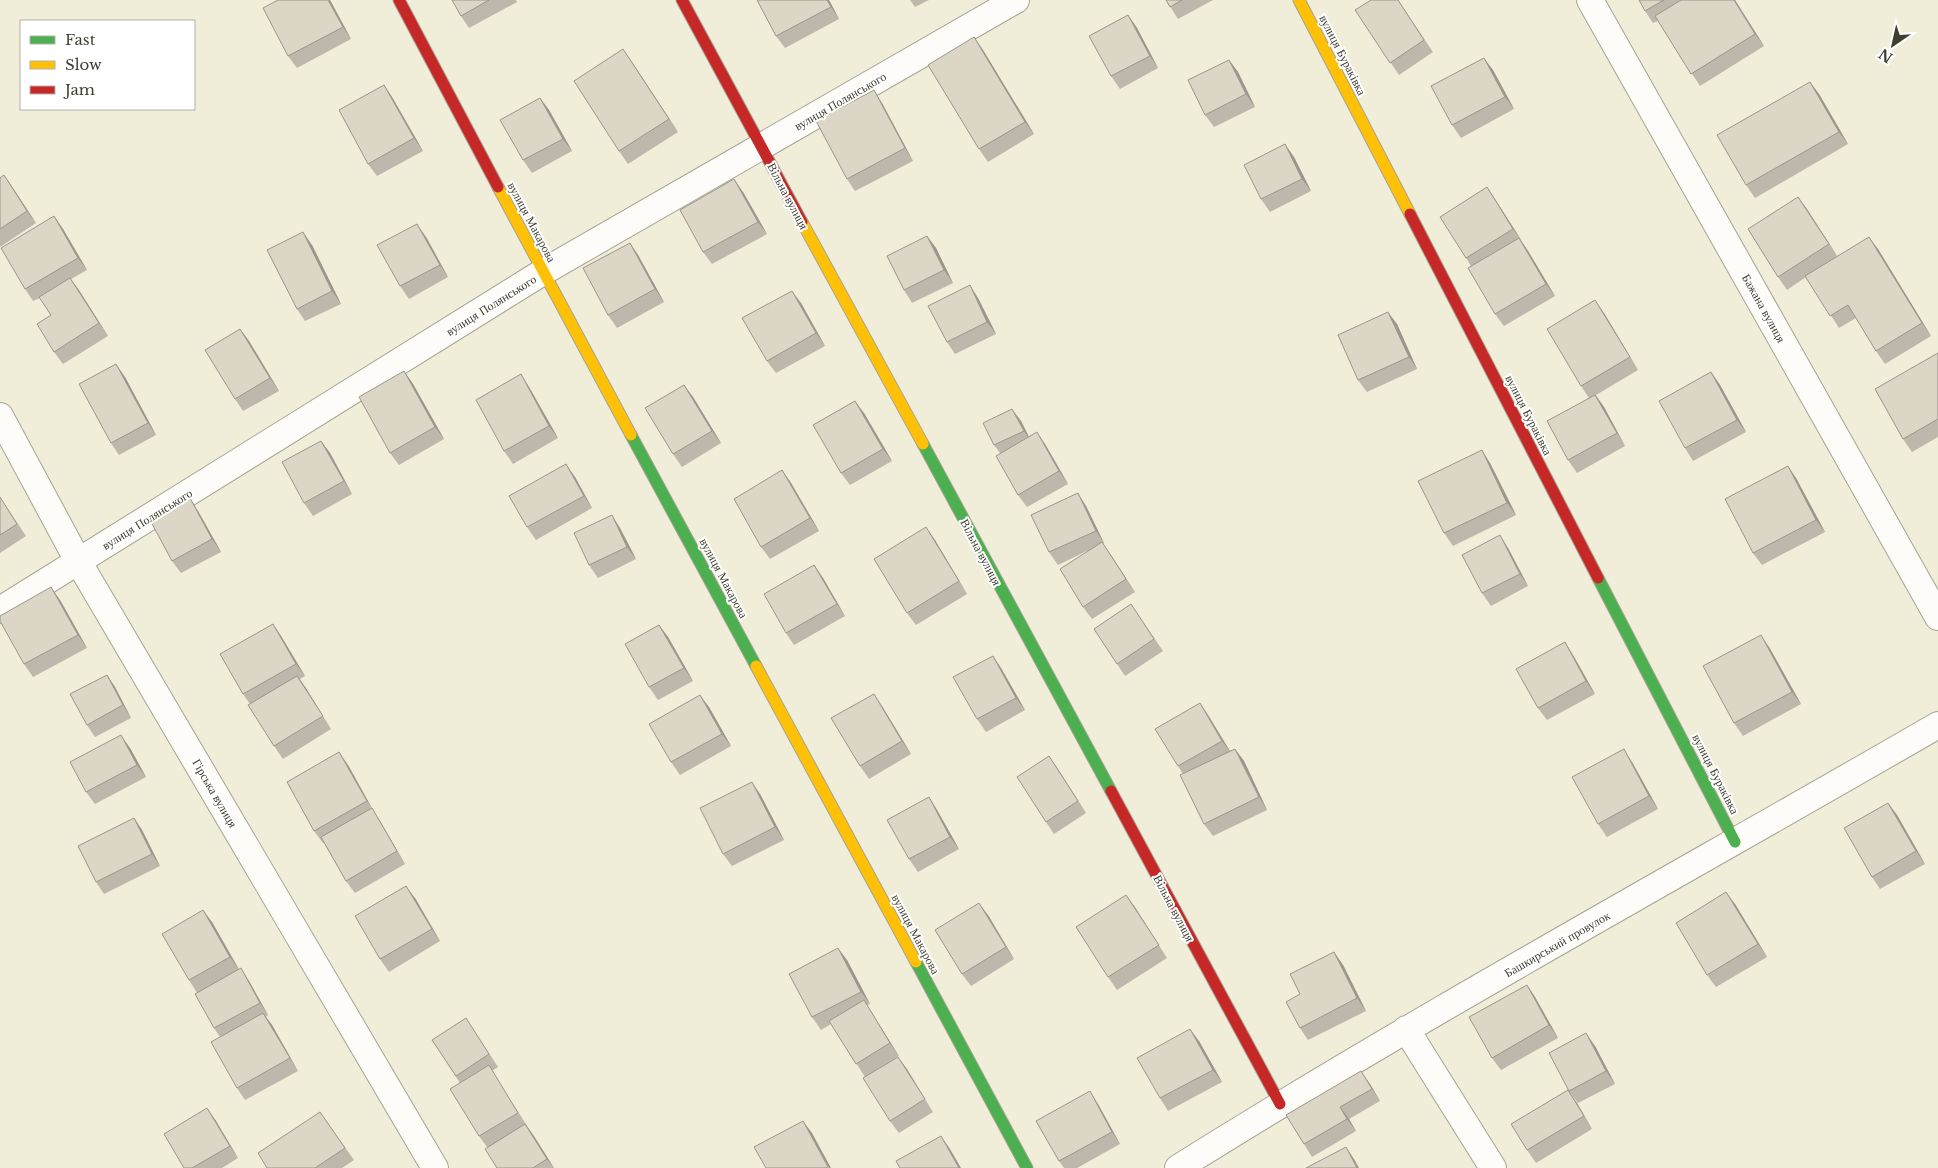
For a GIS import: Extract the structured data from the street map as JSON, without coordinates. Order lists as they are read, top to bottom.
{
  "streets": {
    "street": [
      "вулиця Бураківка",
      "вулиця Полянського",
      "Вільна вулиця",
      "вулиця Макарова",
      "Бажана вулиця",
      "Гірська вулиця",
      "Башкирський провулок"
    ]
  },
  "crossings": [
    ["вулиця Бураківка", "Башкирський провулок"],
    ["вулиця Полянського", "Вільна вулиця"],
    ["вулиця Полянського", "вулиця Макарова"],
    ["вулиця Полянського", "Гірська вулиця"],
    ["Вільна вулиця", "Башкирський провулок"]
  ],
  "legend": ["Fast", "Slow", "Jam"],
  "north": "bottom left"
}
